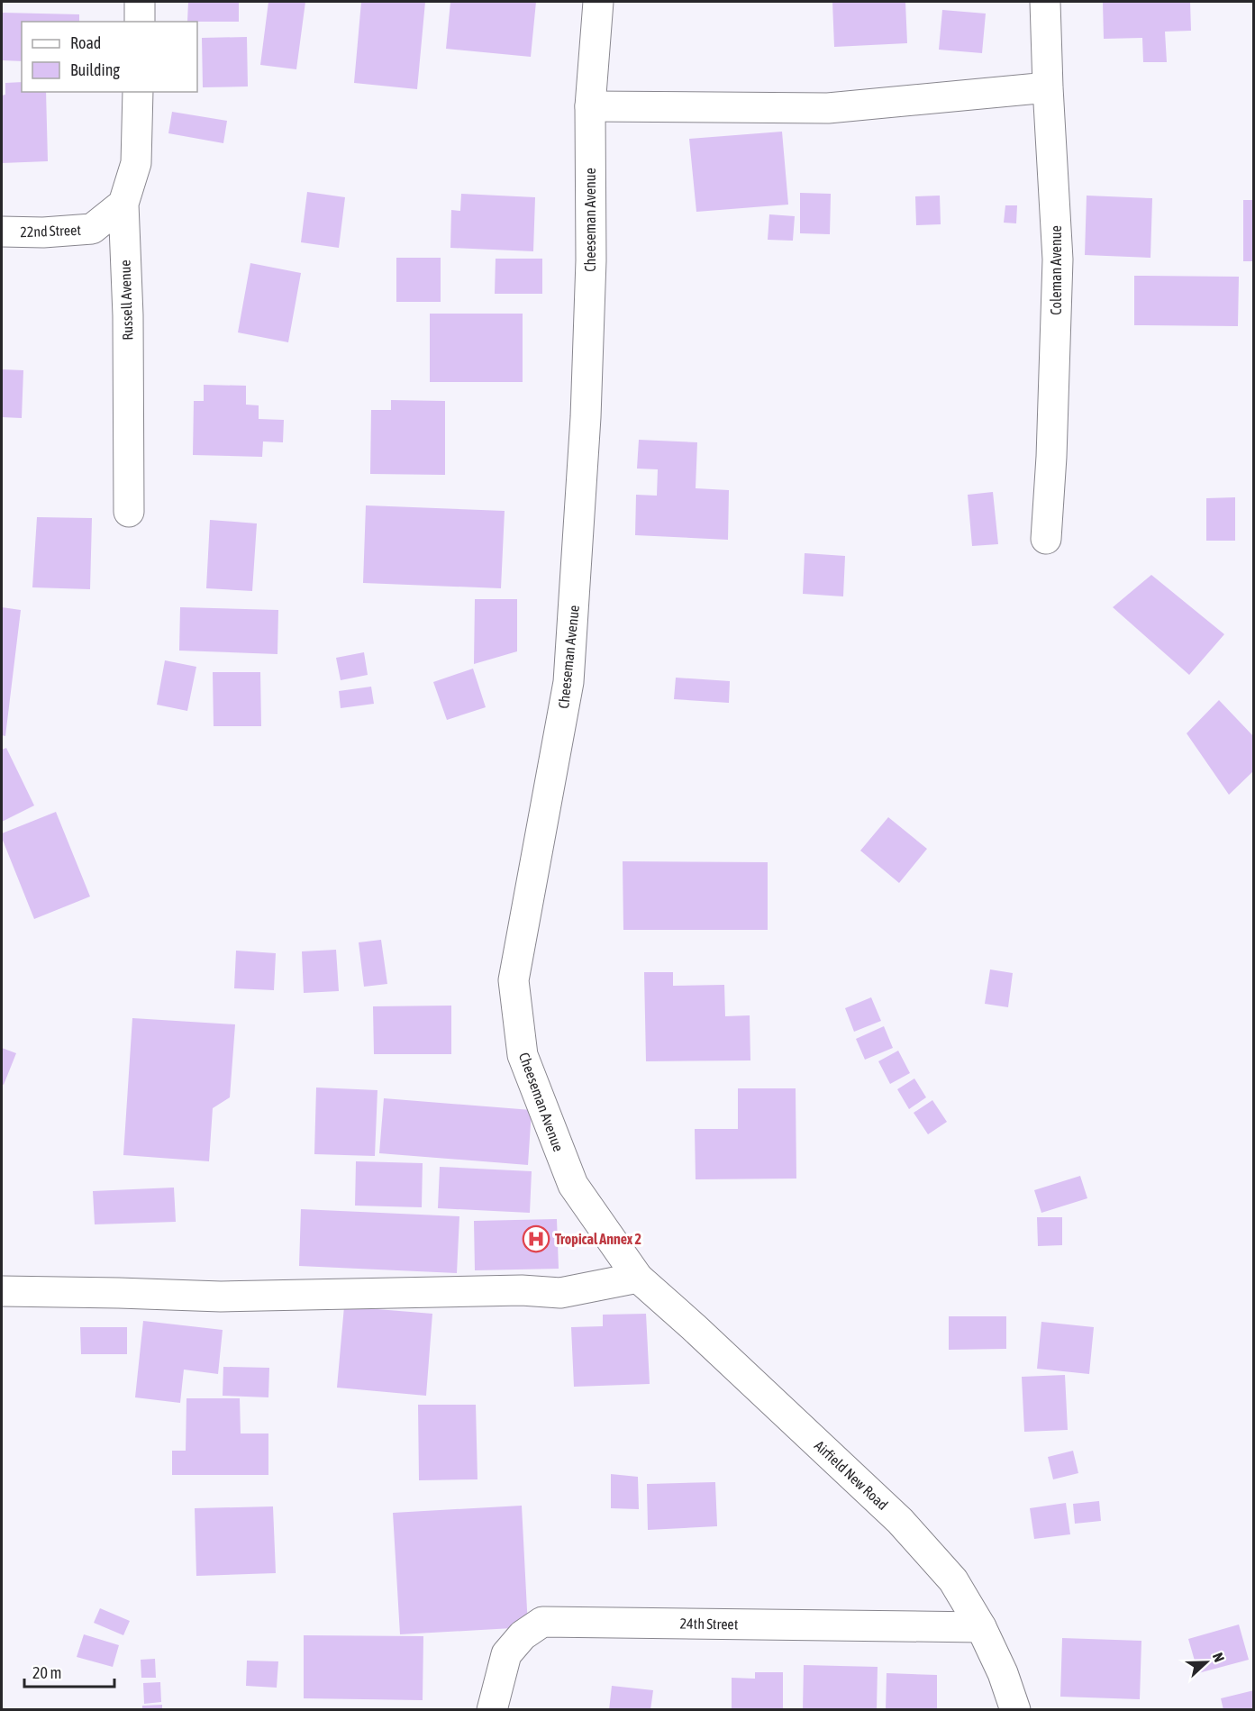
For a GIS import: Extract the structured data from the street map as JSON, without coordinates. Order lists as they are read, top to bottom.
{
  "streets": {
    "street": [
      "Cheeseman Avenue",
      "22nd Street",
      "Coleman Avenue",
      "Russell Avenue",
      "Airfield New Road",
      "24th Street"
    ]
  },
  "crossings": [
    ["Cheeseman Avenue", "Airfield New Road"],
    ["22nd Street", "Russell Avenue"],
    ["Airfield New Road", "24th Street"]
  ],
  "places": {
    "hospital": ["Tropical Annex 2"]
  },
  "legend": ["Road", "Building"],
  "scale_bar": "20 m",
  "north": "right"
}
